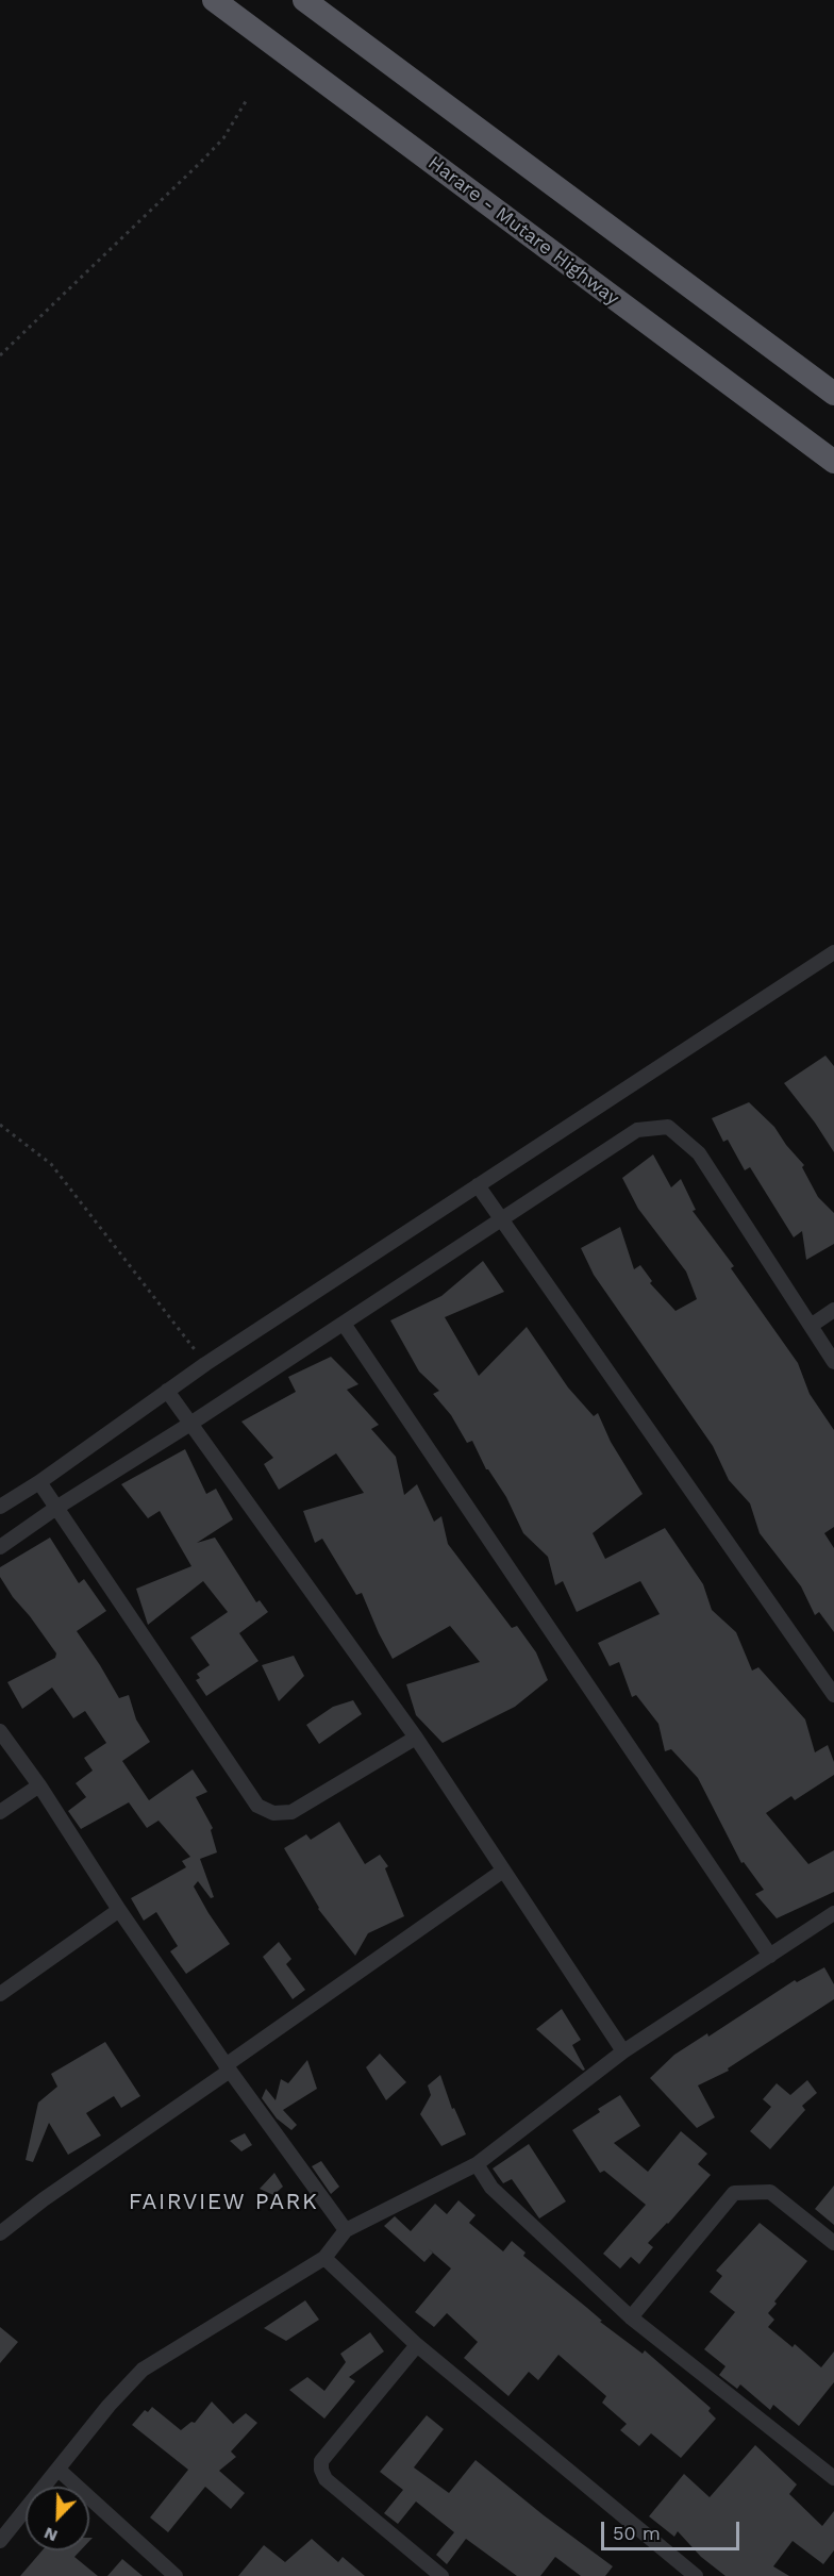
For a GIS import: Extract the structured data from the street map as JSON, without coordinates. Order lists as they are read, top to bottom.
{
  "streets": {
    "highway": ["Harare - Mutare Highway"]
  },
  "districts": ["FAIRVIEW PARK"],
  "scale_bar": "50 m",
  "north": "bottom left"
}
